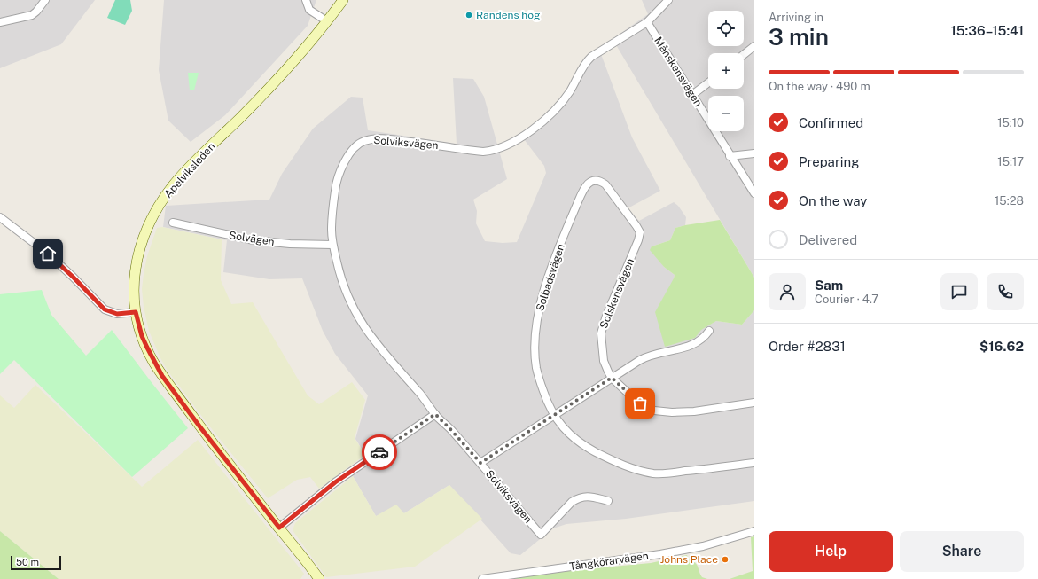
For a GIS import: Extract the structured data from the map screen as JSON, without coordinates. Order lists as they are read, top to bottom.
{
  "streets": {
    "street": [
      "Månskensvägen",
      "Solviksvägen",
      "Apelviksleden",
      "Solvägen",
      "Solbadsvägen",
      "Solskensvägen",
      "Tångkörarvägen"
    ]
  },
  "crossings": [
    ["Månskensvägen", "Solviksvägen"],
    ["Solviksvägen", "Solvägen"],
    ["Solbadsvägen", "Solskensvägen"]
  ],
  "places": ["Randens hög", "Johns Place"],
  "scale_bar": "50 m",
  "page": {
    "heading": ["3 min", "Arriving in", "15:36–15:41"],
    "panel": [
      "Sam",
      "Courier · 4.7",
      "Order #2831",
      "$16.62"
    ],
    "map_buttons": ["+", "−"],
    "bar": "On the way · 490 m",
    "list": [
      ["Confirmed", "15:10"],
      ["Preparing", "15:17"],
      ["On the way", "15:28"],
      "Delivered"
    ],
    "buttons": ["Help", "Share"],
    "scale": "50 m"
  }
}
